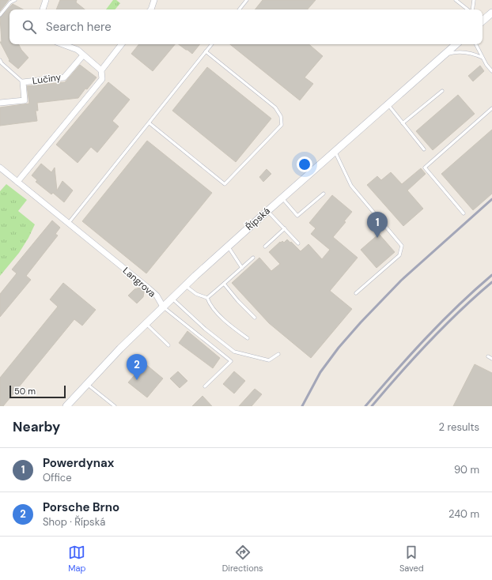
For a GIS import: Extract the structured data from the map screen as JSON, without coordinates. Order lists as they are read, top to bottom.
{
  "streets": {
    "street": ["Lučiny", "Řípská", "Langrova"]
  },
  "crossings": [
    ["Řípská", "Langrova"]
  ],
  "scale_bar": "50 m",
  "page": {
    "search": "Search here",
    "pins": ["1", "2"],
    "scale": "50 m",
    "heading": ["Nearby", "2 results"],
    "list": [
      {
        "mark": "1",
        "name": "Powerdynax",
        "note": "Office",
        "value": "90 m"
      },
      {
        "mark": "2",
        "name": "Porsche Brno",
        "note": "Shop · Řípská",
        "value": "240 m"
      }
    ],
    "nav": ["Map", "Directions", "Saved"]
  }
}
